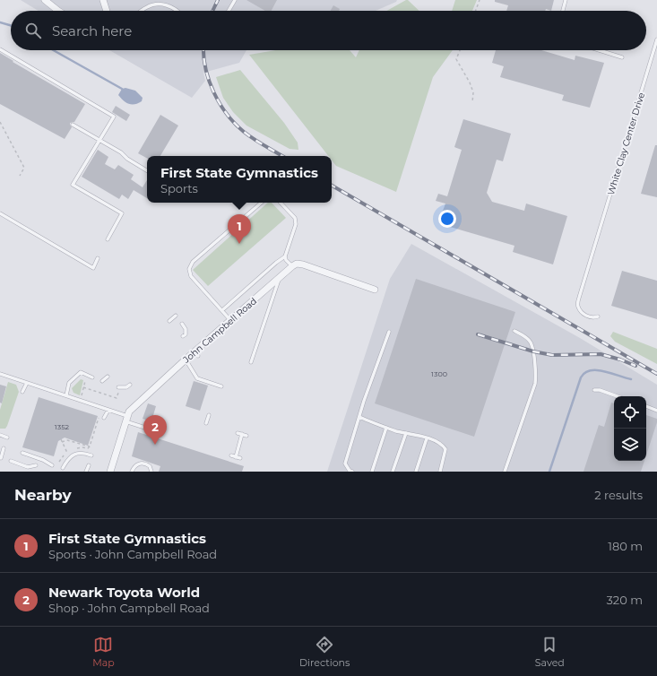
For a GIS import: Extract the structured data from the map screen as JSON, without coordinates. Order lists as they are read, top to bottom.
{
  "streets": {
    "street": ["John Campbell Road"],
    "lane": ["White Clay Center Drive"]
  },
  "house_numbers": ["1300", "1352"],
  "page": {
    "search": "Search here",
    "popup": ["First State Gymnastics", "Sports"],
    "pins": ["1", "2"],
    "heading": ["Nearby", "2 results"],
    "list": [
      {
        "mark": "1",
        "name": "First State Gymnastics",
        "note": "Sports · John Campbell Road",
        "value": "180 m"
      },
      {
        "mark": "2",
        "name": "Newark Toyota World",
        "note": "Shop · John Campbell Road",
        "value": "320 m"
      }
    ],
    "nav": ["Map", "Directions", "Saved"]
  }
}
